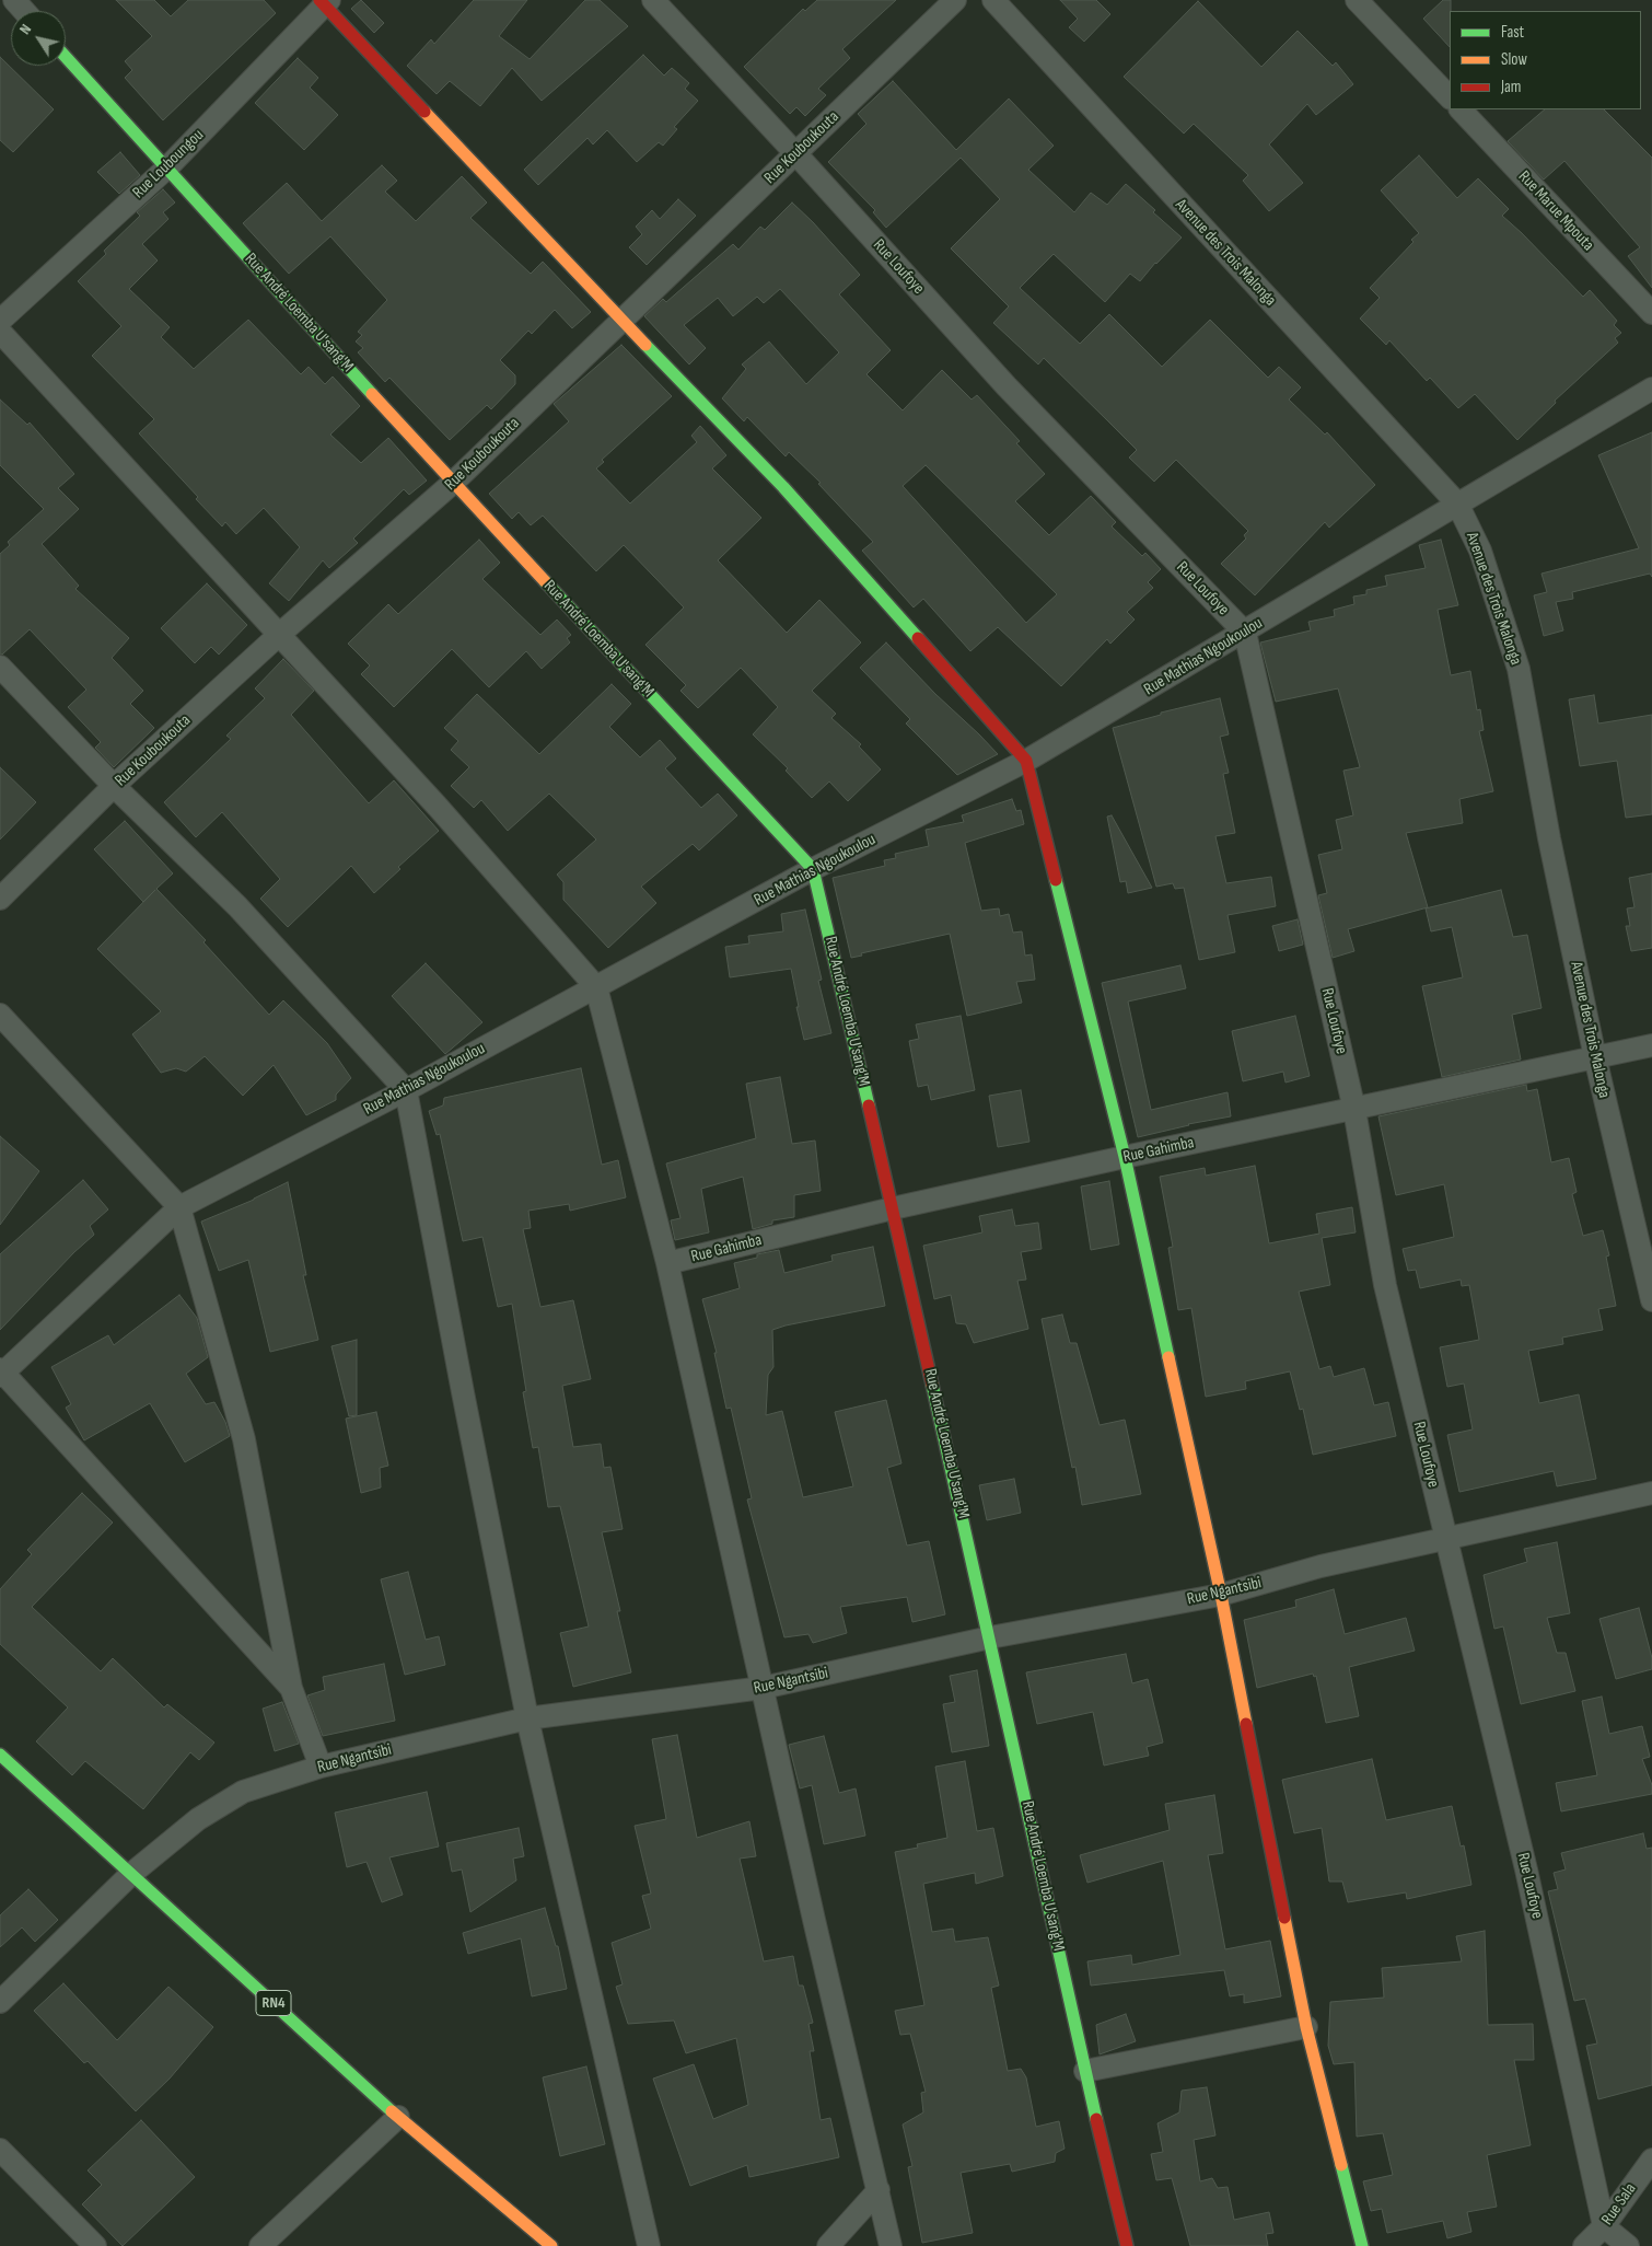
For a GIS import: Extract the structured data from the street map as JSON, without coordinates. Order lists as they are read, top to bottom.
{
  "streets": {
    "main road": ["Rue André Loemba U'sang'M", "RN4"],
    "street": [
      "Rue Kouboukouta",
      "Rue Louboungou",
      "Rue Marue Mpouta",
      "Avenue des Trois Malonga",
      "Rue Loufoye",
      "Rue Mathias Ngoukoulou",
      "Rue Gahimba",
      "Rue Ngantsibi",
      "Rue Sala"
    ]
  },
  "crossings": [
    ["Rue Kouboukouta", "Rue Loufoye"],
    ["Rue Kouboukouta", "Rue André Loemba U'sang'M"],
    ["Rue Louboungou", "Rue André Loemba U'sang'M"],
    ["Avenue des Trois Malonga", "Rue Mathias Ngoukoulou"],
    ["Avenue des Trois Malonga", "Rue Gahimba"],
    ["Rue Loufoye", "Rue Mathias Ngoukoulou"],
    ["Rue Loufoye", "Rue Gahimba"],
    ["Rue Loufoye", "Rue Ngantsibi"],
    ["Rue Loufoye", "Rue Sala"],
    ["Rue André Loemba U'sang'M", "Rue Mathias Ngoukoulou"],
    ["Rue André Loemba U'sang'M", "Rue Gahimba"],
    ["Rue André Loemba U'sang'M", "Rue Ngantsibi"],
    ["Rue Ngantsibi", "RN4"]
  ],
  "legend": ["Fast", "Slow", "Jam"],
  "north": "top left"
}
